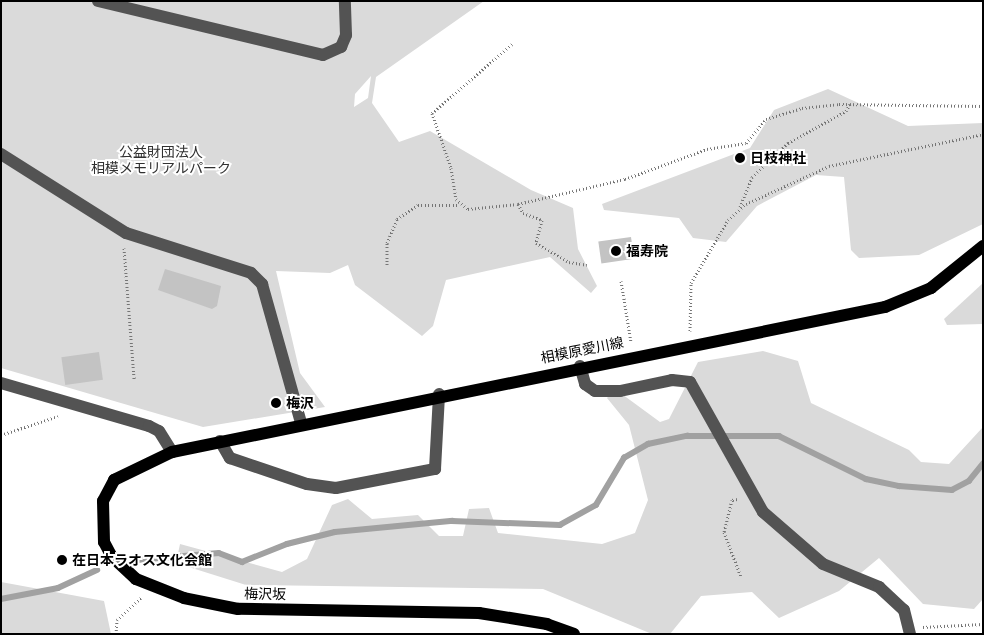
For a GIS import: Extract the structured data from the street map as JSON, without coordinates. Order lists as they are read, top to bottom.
{
  "streets": {
    "main road": ["相模原愛川線", "梅沢坂"]
  },
  "crossings": [
    ["相模原愛川線", "梅沢坂"]
  ],
  "parks": ["公益財団法人 相模メモリアルパーク"],
  "places": [
    "日枝神社",
    "福寿院",
    "梅沢",
    "在日本ラオス文化会館"
  ]
}
